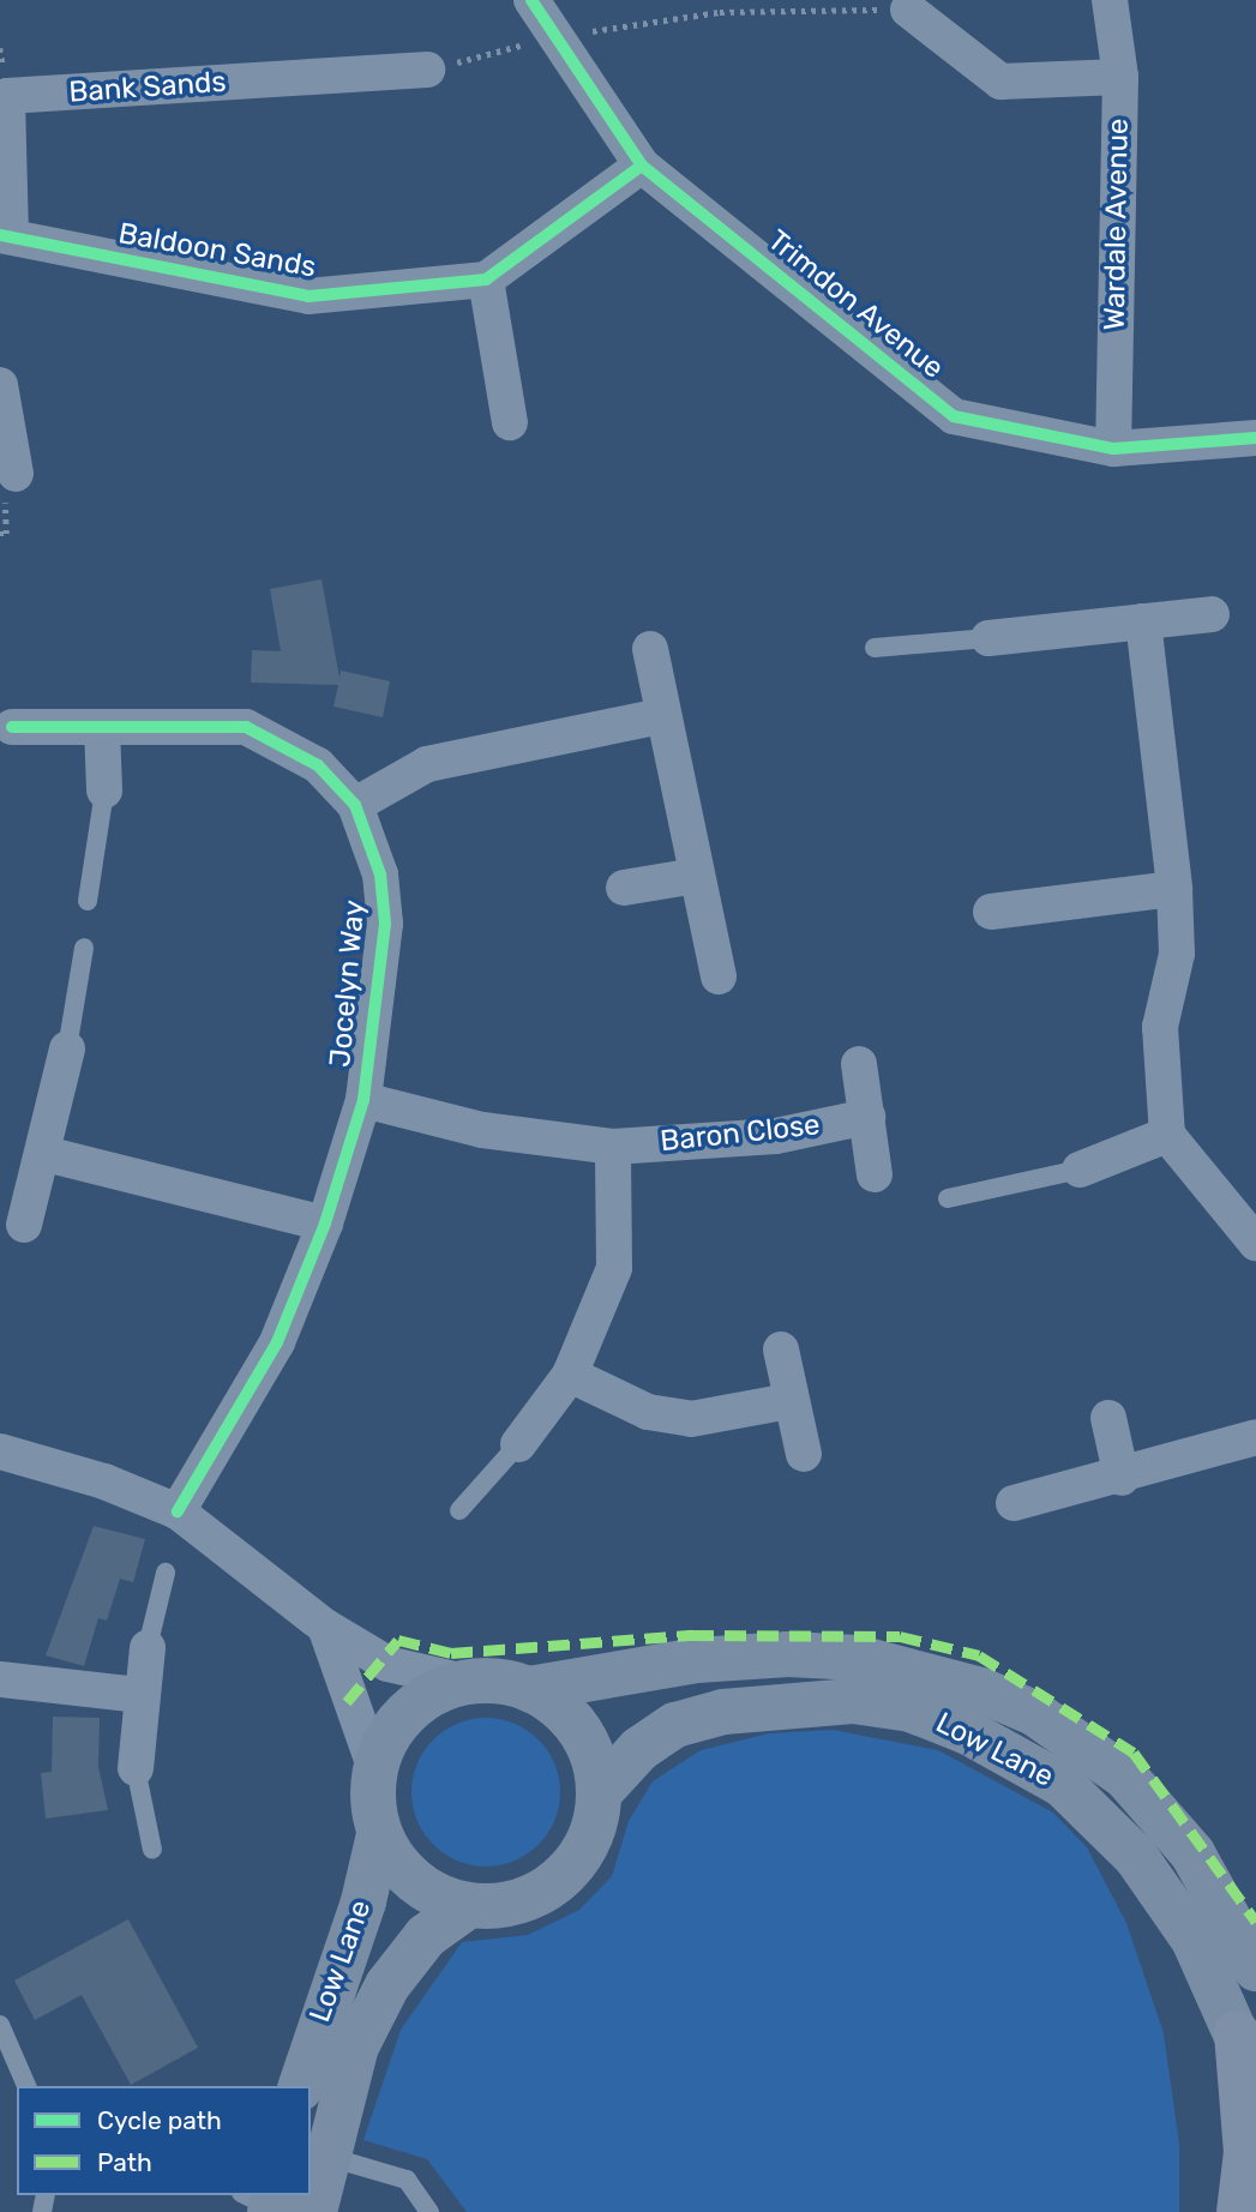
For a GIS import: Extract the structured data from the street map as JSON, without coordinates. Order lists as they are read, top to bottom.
{
  "streets": {
    "main road": ["Low Lane"],
    "street": [
      "Bank Sands",
      "Wardale Avenue",
      "Baldoon Sands",
      "Trimdon Avenue",
      "Jocelyn Way",
      "Baron Close"
    ]
  },
  "crossings": [
    ["Bank Sands", "Baldoon Sands"],
    ["Wardale Avenue", "Trimdon Avenue"],
    ["Jocelyn Way", "Baron Close"]
  ],
  "legend": ["Cycle path", "Path"]
}
